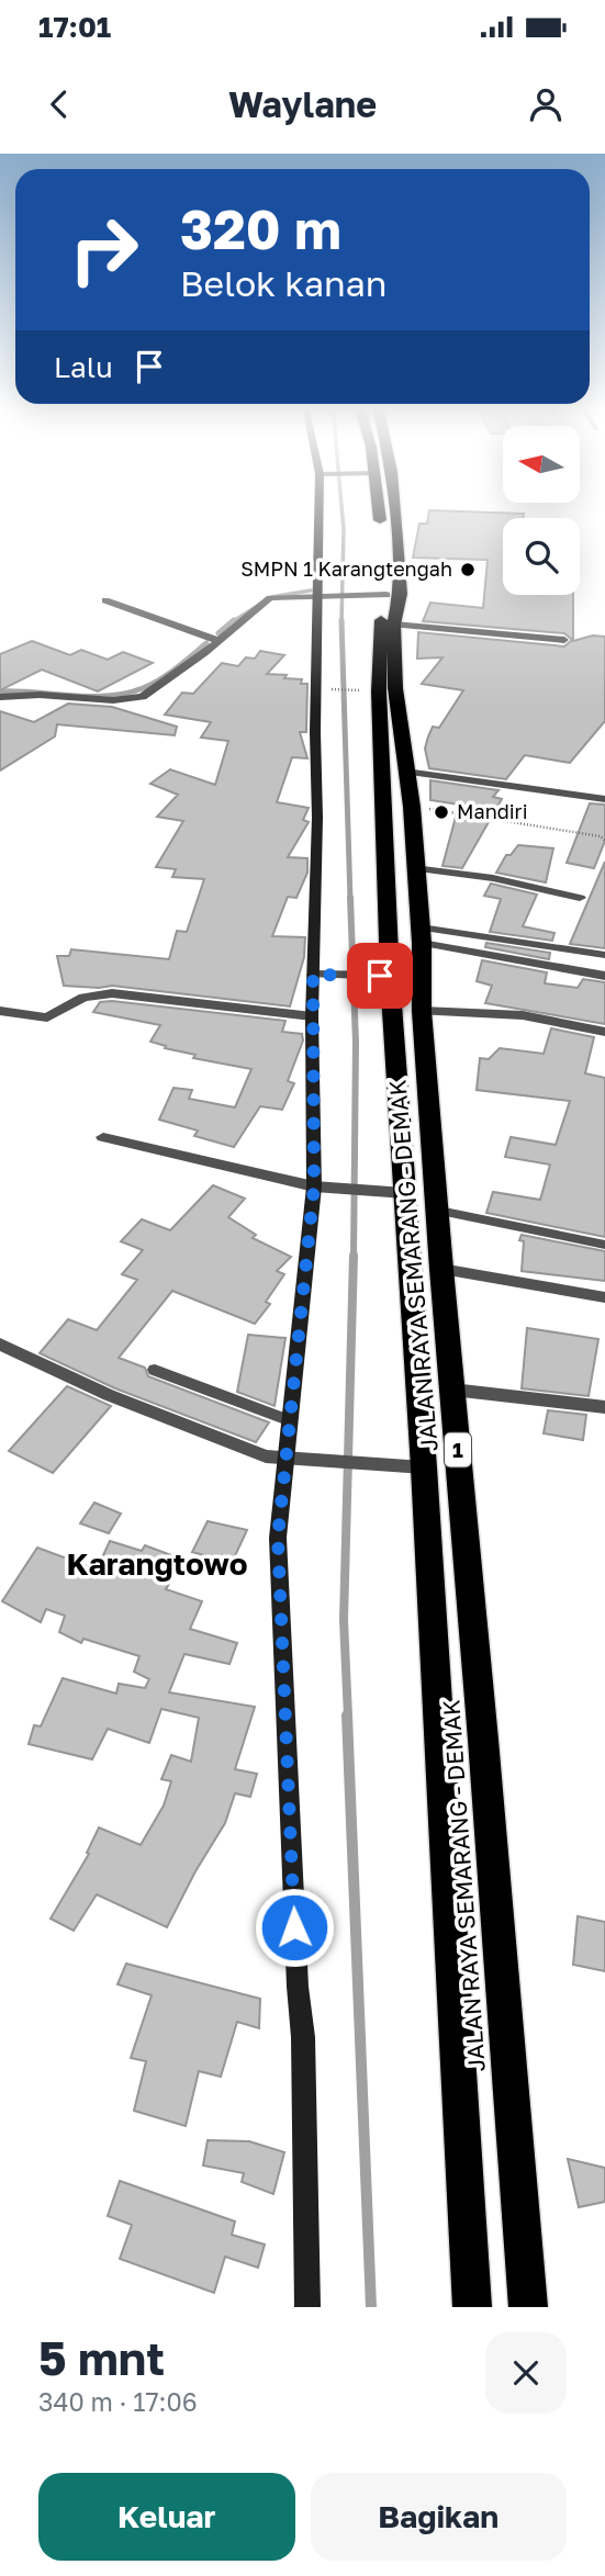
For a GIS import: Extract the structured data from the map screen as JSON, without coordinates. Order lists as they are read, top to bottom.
{
  "streets": {
    "highway": ["JALAN RAYA SEMARANG - DEMAK", "1"]
  },
  "districts": ["Karangtowo"],
  "places": ["SMPN 1 Karangtengah", "Mandiri"],
  "north": "left",
  "page": {
    "status": "17:01",
    "header": "Waylane",
    "turn": ["320 m", "Belok kanan"],
    "then": "Lalu",
    "heading": ["5 mnt", "340 m · 17:06"],
    "buttons": ["Keluar", "Bagikan"]
  }
}
